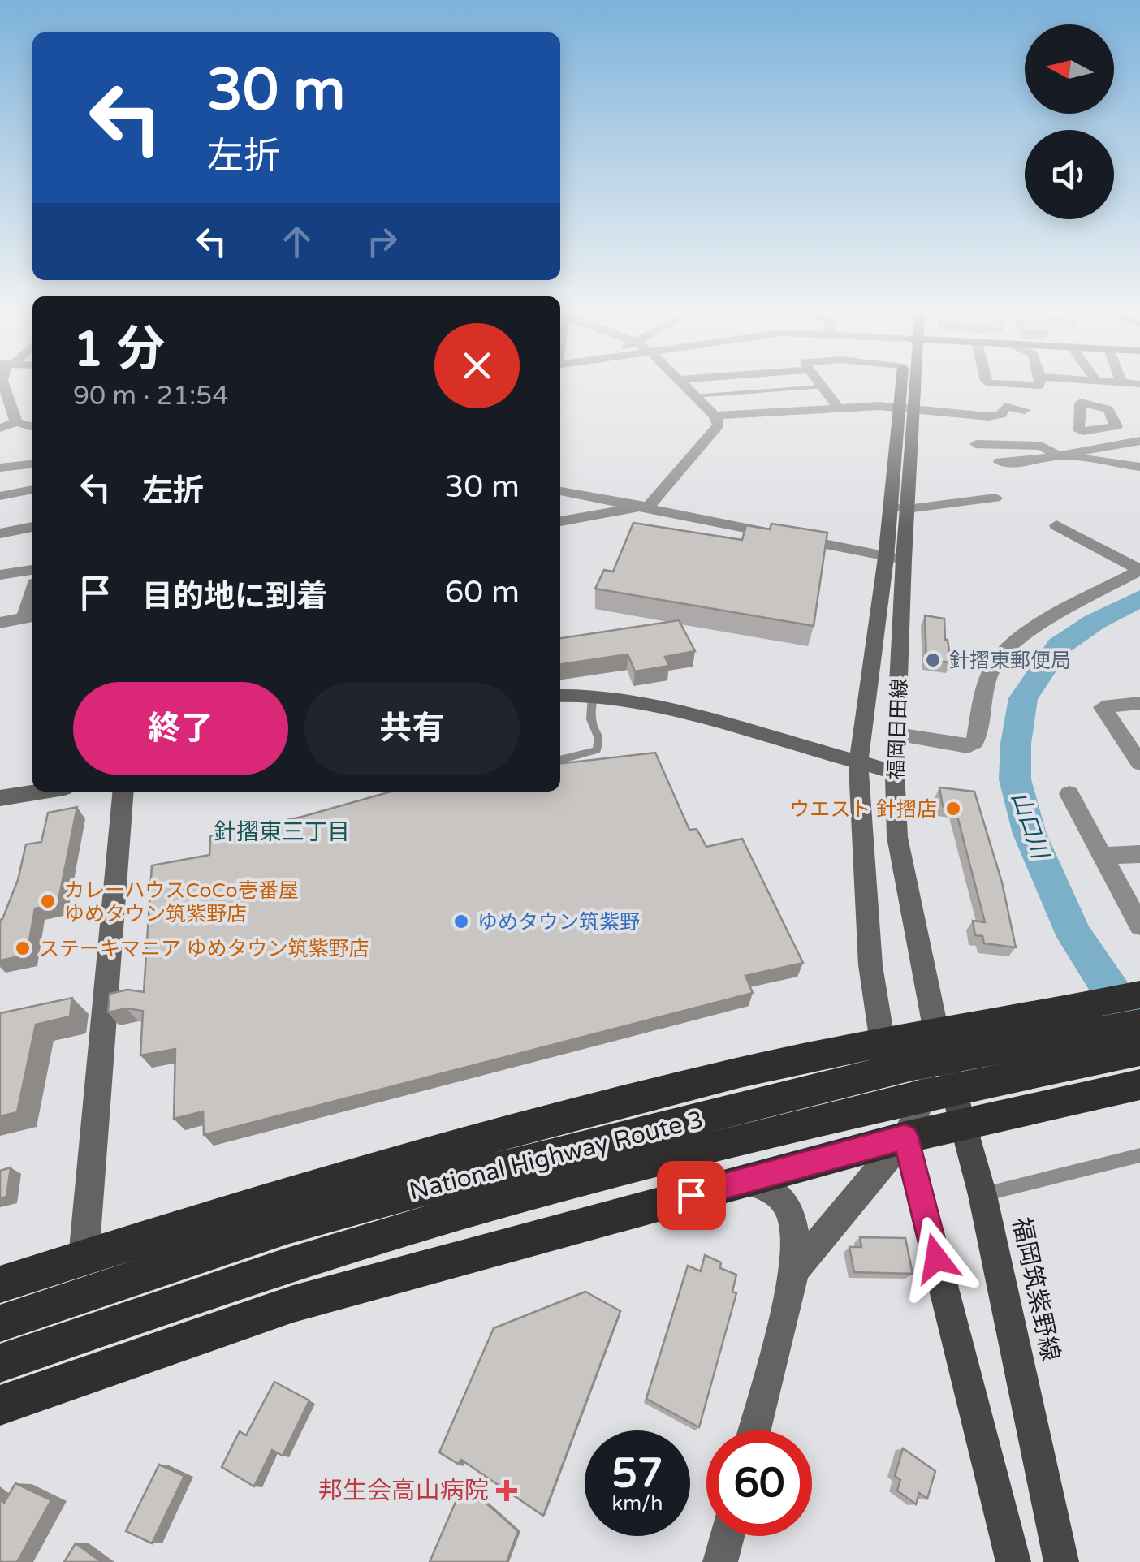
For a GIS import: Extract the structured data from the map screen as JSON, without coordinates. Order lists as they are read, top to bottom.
{
  "streets": {
    "highway": ["National Highway Route 3"],
    "main road": ["福岡日田線", "福岡筑紫野線"]
  },
  "crossings": [
    ["福岡日田線", "福岡筑紫野線"]
  ],
  "districts": ["針摺東三丁目"],
  "water": ["山口川"],
  "places": {
    "other": [
      "針摺東郵便局",
      "ウエスト 針摺店",
      "カレーハウスCoCo壱番屋 ゆめタウン筑紫野店",
      "ゆめタウン筑紫野",
      "ステーキマニア ゆめタウン筑紫野店"
    ],
    "health": ["邦生会高山病院"]
  },
  "north": "left",
  "page": {
    "turn": ["30 m", "左折"],
    "heading": ["1 分", "90 m · 21:54"],
    "list": [
      {
        "name": "左折",
        "value": "30 m"
      },
      {
        "name": "目的地に到着",
        "value": "60 m"
      }
    ],
    "buttons": ["終了", "共有"],
    "speed": "57 km/h",
    "limit": "60"
  }
}
